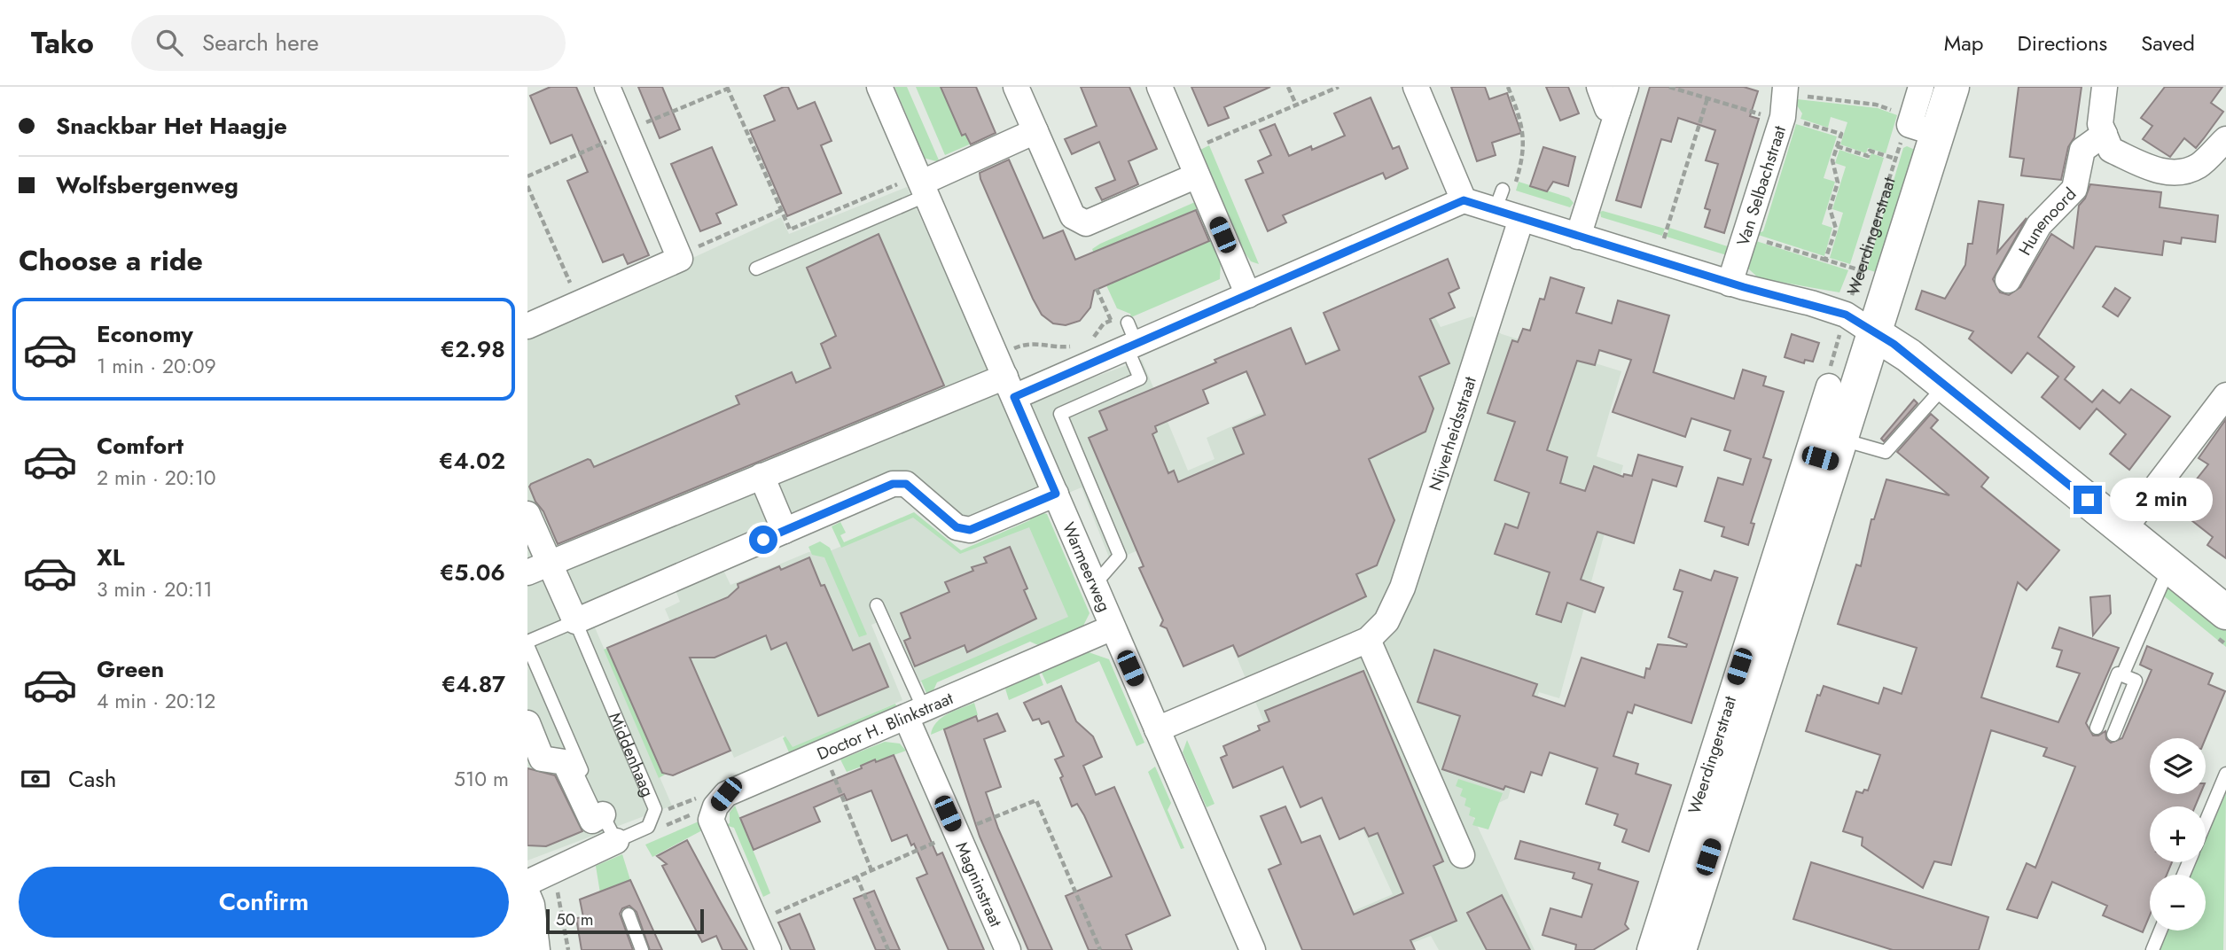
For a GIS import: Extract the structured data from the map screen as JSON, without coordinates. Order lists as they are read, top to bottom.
{
  "streets": {
    "main road": ["Weerdingerstraat"],
    "street": [
      "Van Selbachstraat",
      "Hunenoord",
      "Nijverheidsstraat",
      "Warmeerweg",
      "Doctor H. Blinkstraat",
      "Middenhaag",
      "Magninstraat"
    ]
  },
  "crossings": [
    ["Nijverheidsstraat", "Warmeerweg"],
    ["Warmeerweg", "Doctor H. Blinkstraat"],
    ["Doctor H. Blinkstraat", "Magninstraat"]
  ],
  "scale_bar": "50 m",
  "page": {
    "header": "Tako",
    "search": "Search here",
    "nav": ["Map", "Directions", "Saved"],
    "banner": ["Snackbar Het Haagje", "Wolfsbergenweg"],
    "heading": "Choose a ride",
    "list": [
      {
        "name": "Economy",
        "note": "1 min · 20:09",
        "value": "€2.98"
      },
      {
        "name": "Comfort",
        "note": "2 min · 20:10",
        "value": "€4.02"
      },
      {
        "name": "XL",
        "note": "3 min · 20:11",
        "value": "€5.06"
      },
      {
        "name": "Green",
        "note": "4 min · 20:12",
        "value": "€4.87"
      }
    ],
    "bubble": "2 min",
    "map_buttons": ["+", "−"],
    "pay": ["Cash", "510 m"],
    "buttons": "Confirm",
    "scale": "50 m"
  }
}
